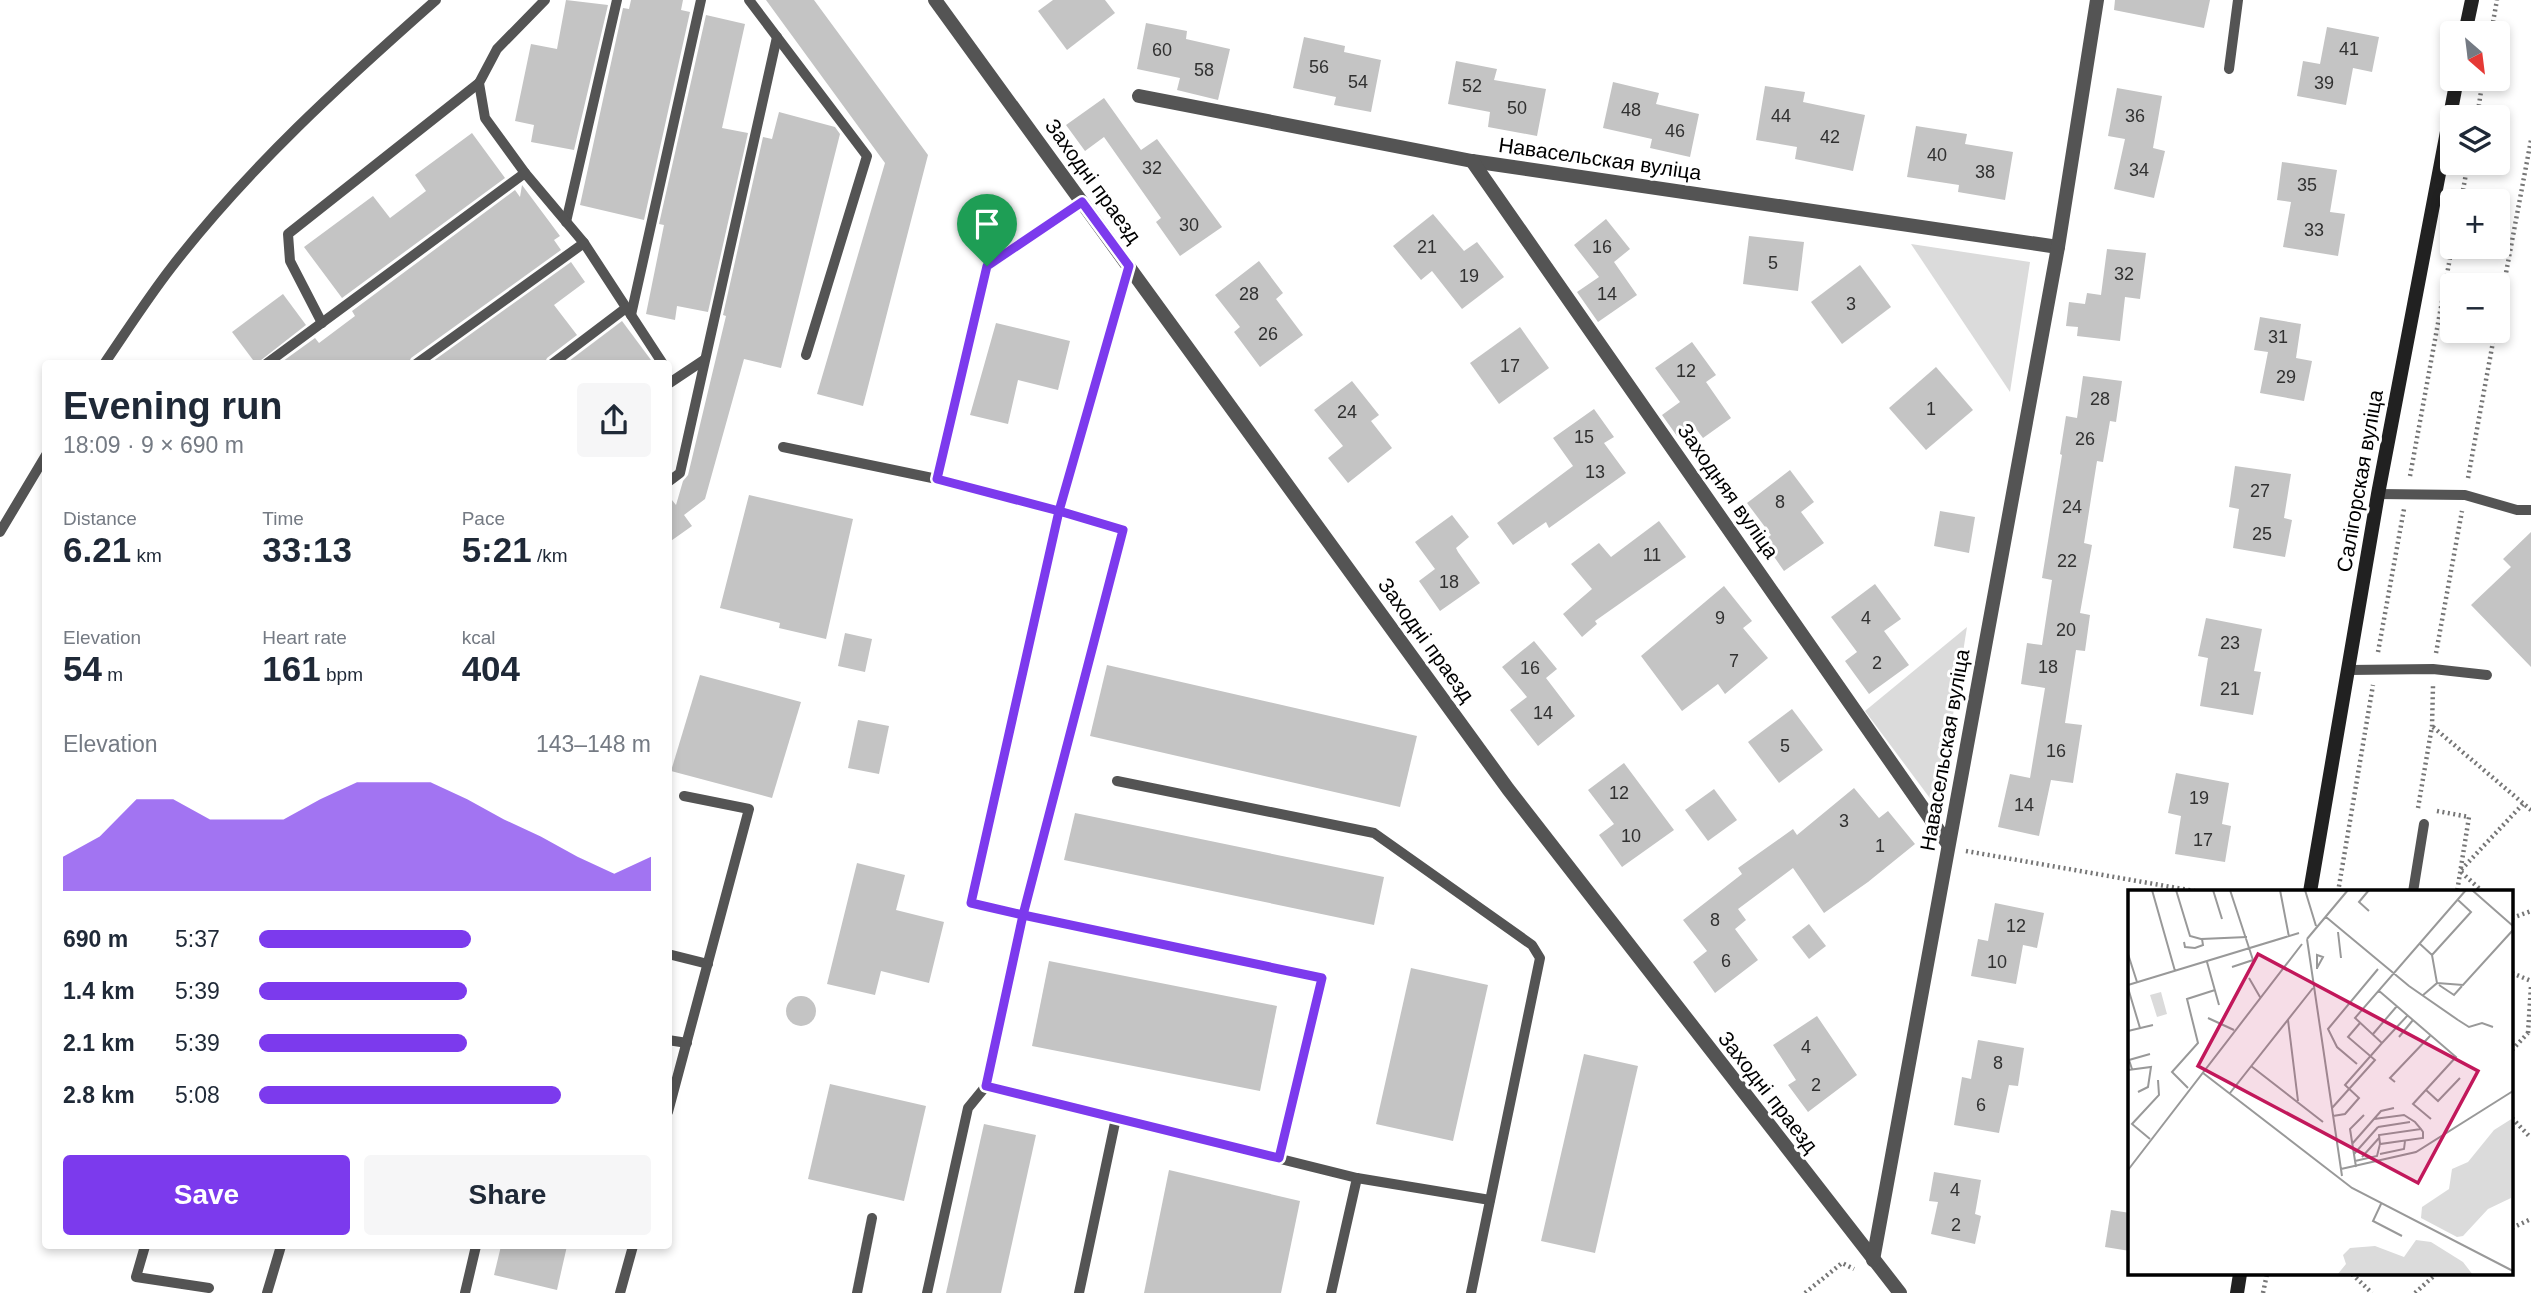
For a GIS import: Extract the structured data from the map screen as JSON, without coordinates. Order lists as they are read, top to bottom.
{
  "streets": {
    "main road": ["Салігорская вуліца"],
    "street": ["Навасельская вуліца", "Заходні праезд", "Заходняя вуліца"]
  },
  "crossings": [
    ["Навасельская вуліца", "Заходні праезд"],
    ["Навасельская вуліца", "Заходняя вуліца"]
  ],
  "house_numbers": [
    "41",
    "60",
    "56",
    "58",
    "54",
    "39",
    "52",
    "50",
    "48",
    "44",
    "36",
    "46",
    "42",
    "40",
    "32",
    "34",
    "38",
    "35",
    "30",
    "33",
    "21",
    "16",
    "5",
    "32",
    "19",
    "28",
    "14",
    "3",
    "26",
    "31",
    "17",
    "12",
    "29",
    "28",
    "1",
    "24",
    "15",
    "26",
    "13",
    "27",
    "8",
    "24",
    "25",
    "11",
    "22",
    "18",
    "9",
    "4",
    "20",
    "23",
    "7",
    "2",
    "18",
    "16",
    "21",
    "14",
    "5",
    "16",
    "12",
    "19",
    "14",
    "3",
    "10",
    "17",
    "1",
    "8",
    "12",
    "6",
    "10",
    "4",
    "8",
    "2",
    "6",
    "4",
    "2"
  ],
  "north": "bottom right",
  "page": {
    "map_buttons": ["+", "−"],
    "heading": ["Evening run", "18:09 · 9 × 690 m"],
    "stats": [
      ["Distance", "6.21 km"],
      ["Time", "33:13"],
      ["Pace", "5:21 /km"],
      ["Elevation", "54 m"],
      ["Heart rate", "161 bpm"],
      ["kcal", "404"]
    ],
    "chart": ["Elevation", "143–148 m"],
    "list": [
      {
        "name": "690 m",
        "note": "5:37"
      },
      {
        "name": "1.4 km",
        "note": "5:39"
      },
      {
        "name": "2.1 km",
        "note": "5:39"
      },
      {
        "name": "2.8 km",
        "note": "5:08"
      }
    ],
    "buttons": ["Save", "Share"]
  }
}
